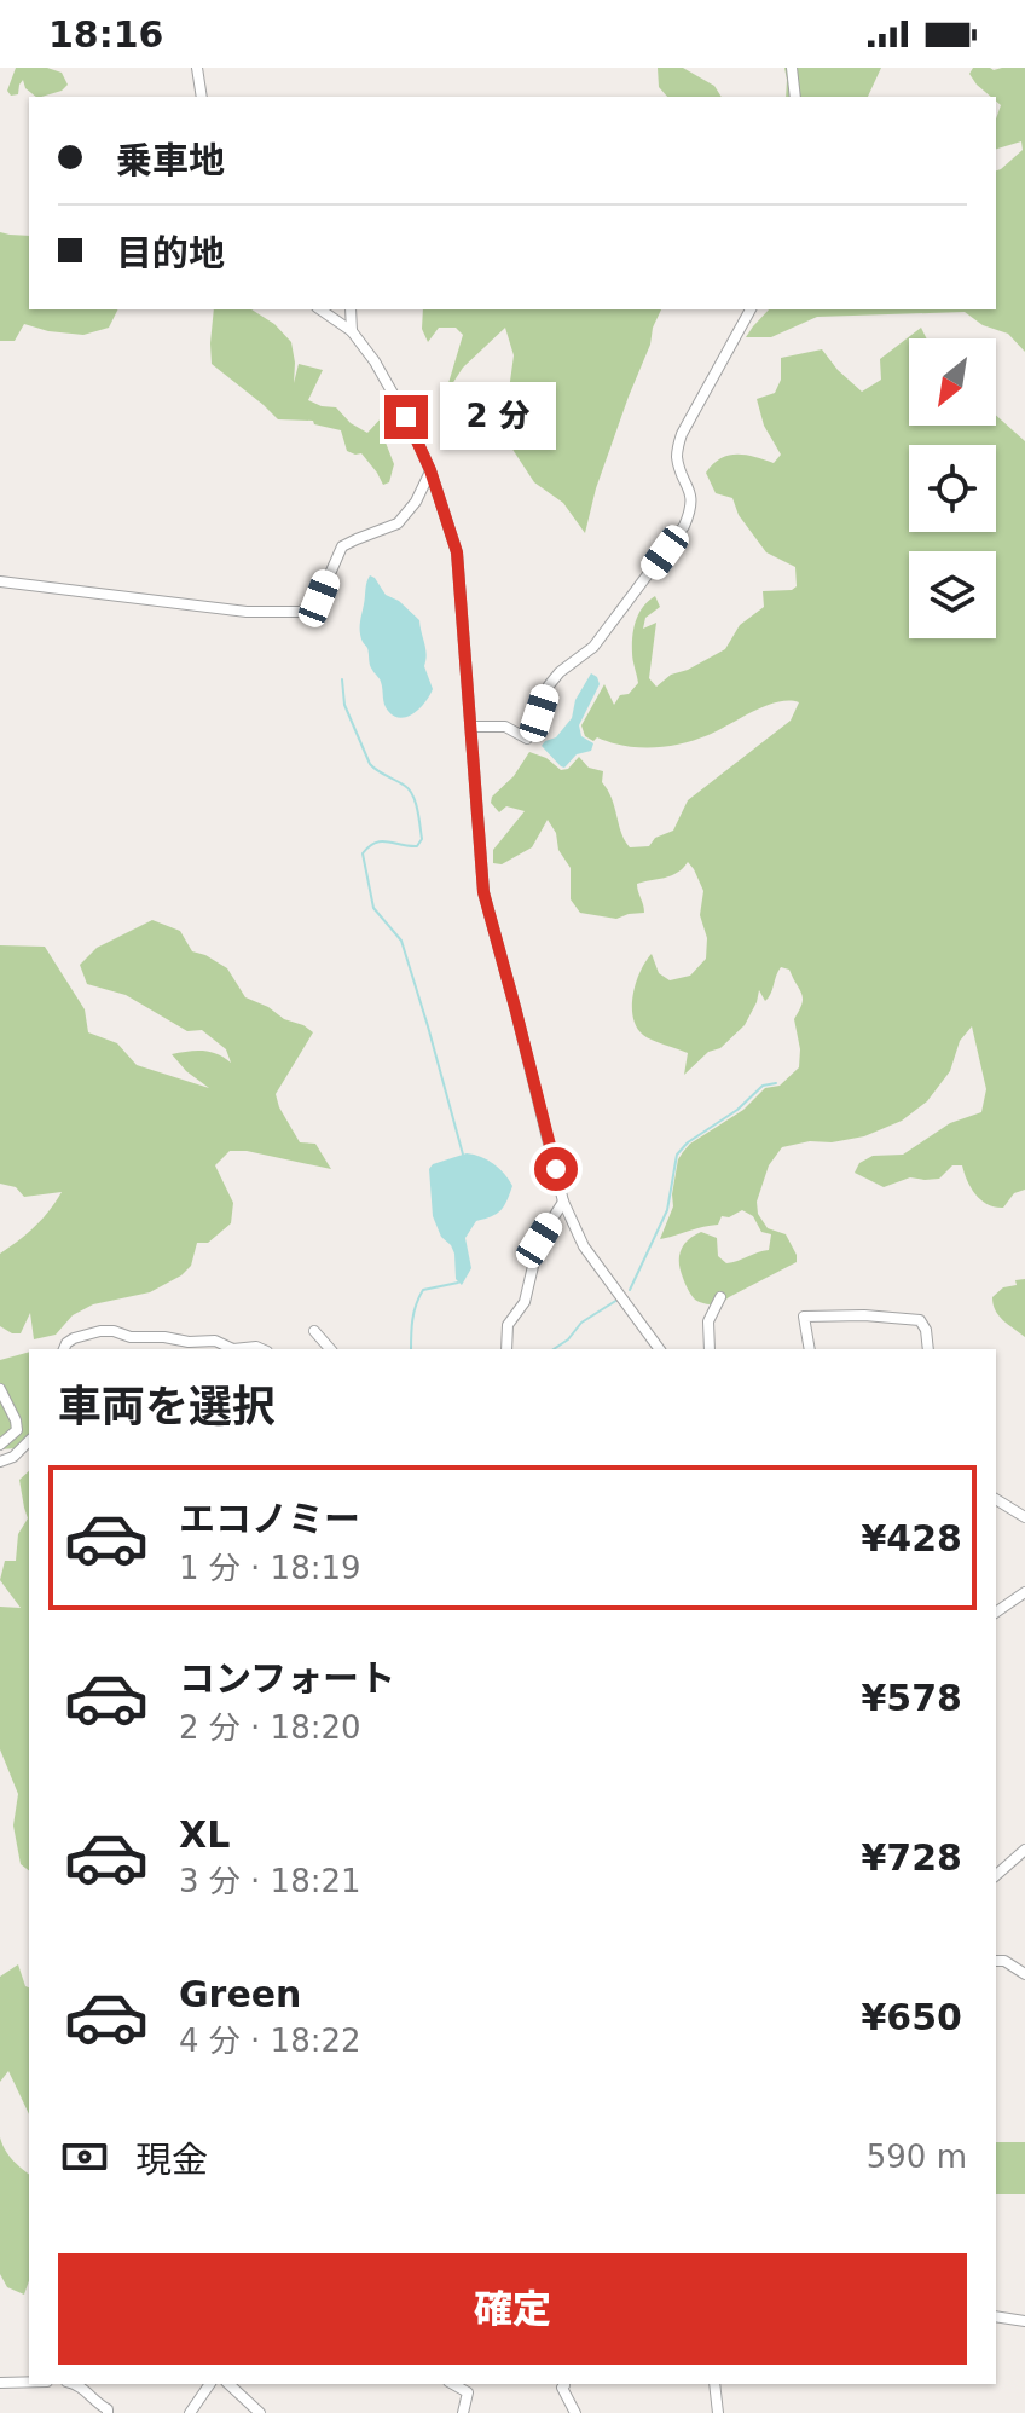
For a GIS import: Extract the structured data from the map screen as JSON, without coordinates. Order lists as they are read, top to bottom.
{
  "north": "bottom left",
  "page": {
    "status": "18:16",
    "banner": ["乗車地", "目的地"],
    "bubble": "2 分",
    "heading": "車両を選択",
    "list": [
      {
        "name": "エコノミー",
        "note": "1 分 · 18:19",
        "value": "¥428"
      },
      {
        "name": "コンフォート",
        "note": "2 分 · 18:20",
        "value": "¥578"
      },
      {
        "name": "XL",
        "note": "3 分 · 18:21",
        "value": "¥728"
      },
      {
        "name": "Green",
        "note": "4 分 · 18:22",
        "value": "¥650"
      }
    ],
    "pay": ["現金", "590 m"],
    "buttons": "確定"
  }
}
